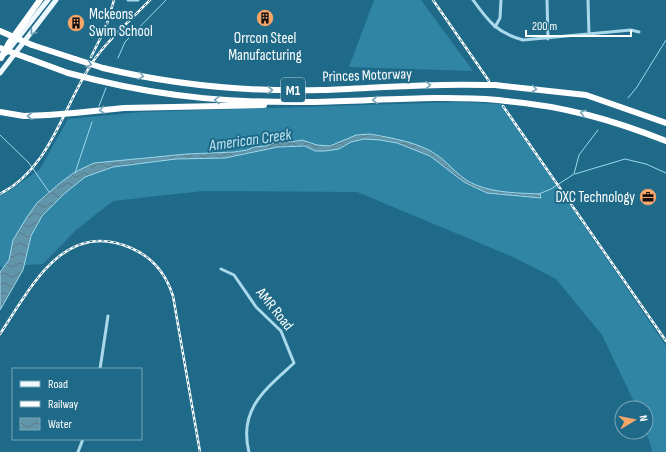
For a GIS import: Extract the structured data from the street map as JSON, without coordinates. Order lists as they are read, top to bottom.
{
  "streets": {
    "highway": ["Princes Motorway", "M1"],
    "street": ["AMR Road"]
  },
  "water": ["American Creek"],
  "places": {
    "building": ["Orrcon Steel Manufacturing", "Mckeons Swim School"],
    "office": ["DXC Technology"]
  },
  "legend": ["Road", "Railway", "Water"],
  "scale_bar": "200 m",
  "north": "right"
}
